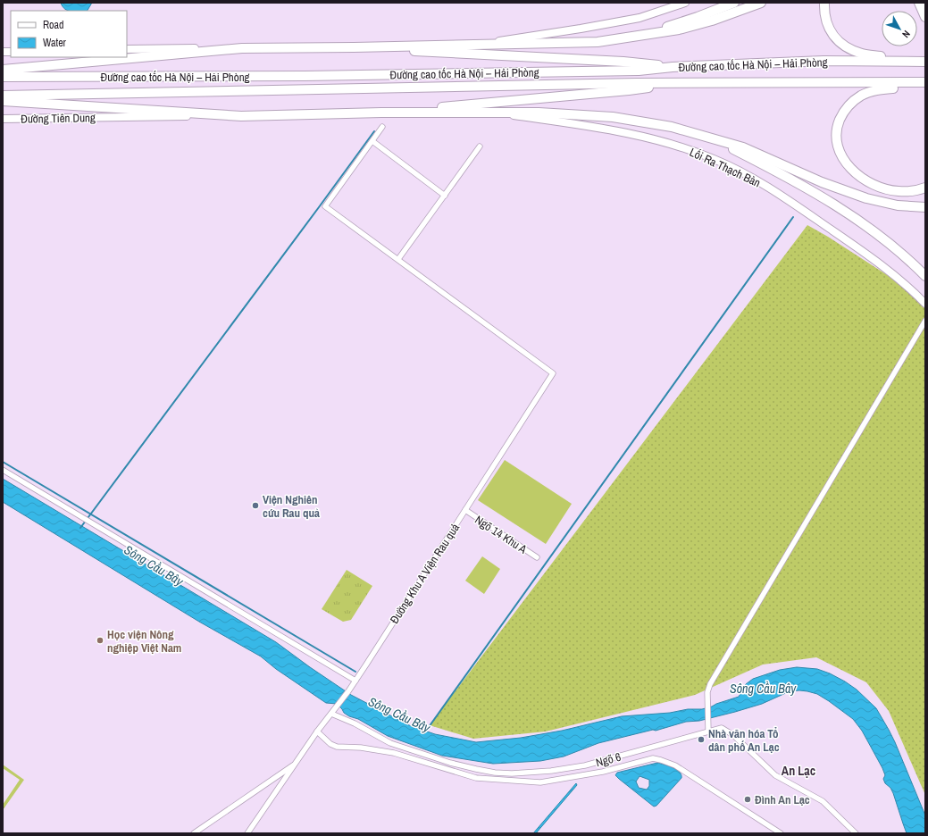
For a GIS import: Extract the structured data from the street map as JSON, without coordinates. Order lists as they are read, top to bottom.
{
  "streets": {
    "highway": ["Đường cao tốc Hà Nội – Hải Phòng"],
    "main road": ["Đường Tiên Dung", "Lối Ra Thạch Bàn"],
    "street": ["Ngõ 14 Khu A", "Đường Khu A Viện Rau quả", "Ngõ 6"]
  },
  "crossings": [
    ["Ngõ 14 Khu A", "Đường Khu A Viện Rau quả"],
    ["Đường Khu A Viện Rau quả", "Ngõ 6"]
  ],
  "districts": ["An Lạc"],
  "water": ["Sông Cầu Bây"],
  "places": [
    "Viện Nghiên cứu Rau quả",
    "Học viện Nông nghiệp Việt Nam",
    "Nhà văn hóa Tổ dân phố An Lạc",
    "Đình An Lạc"
  ],
  "legend": ["Road", "Water"],
  "north": "bottom right"
}
